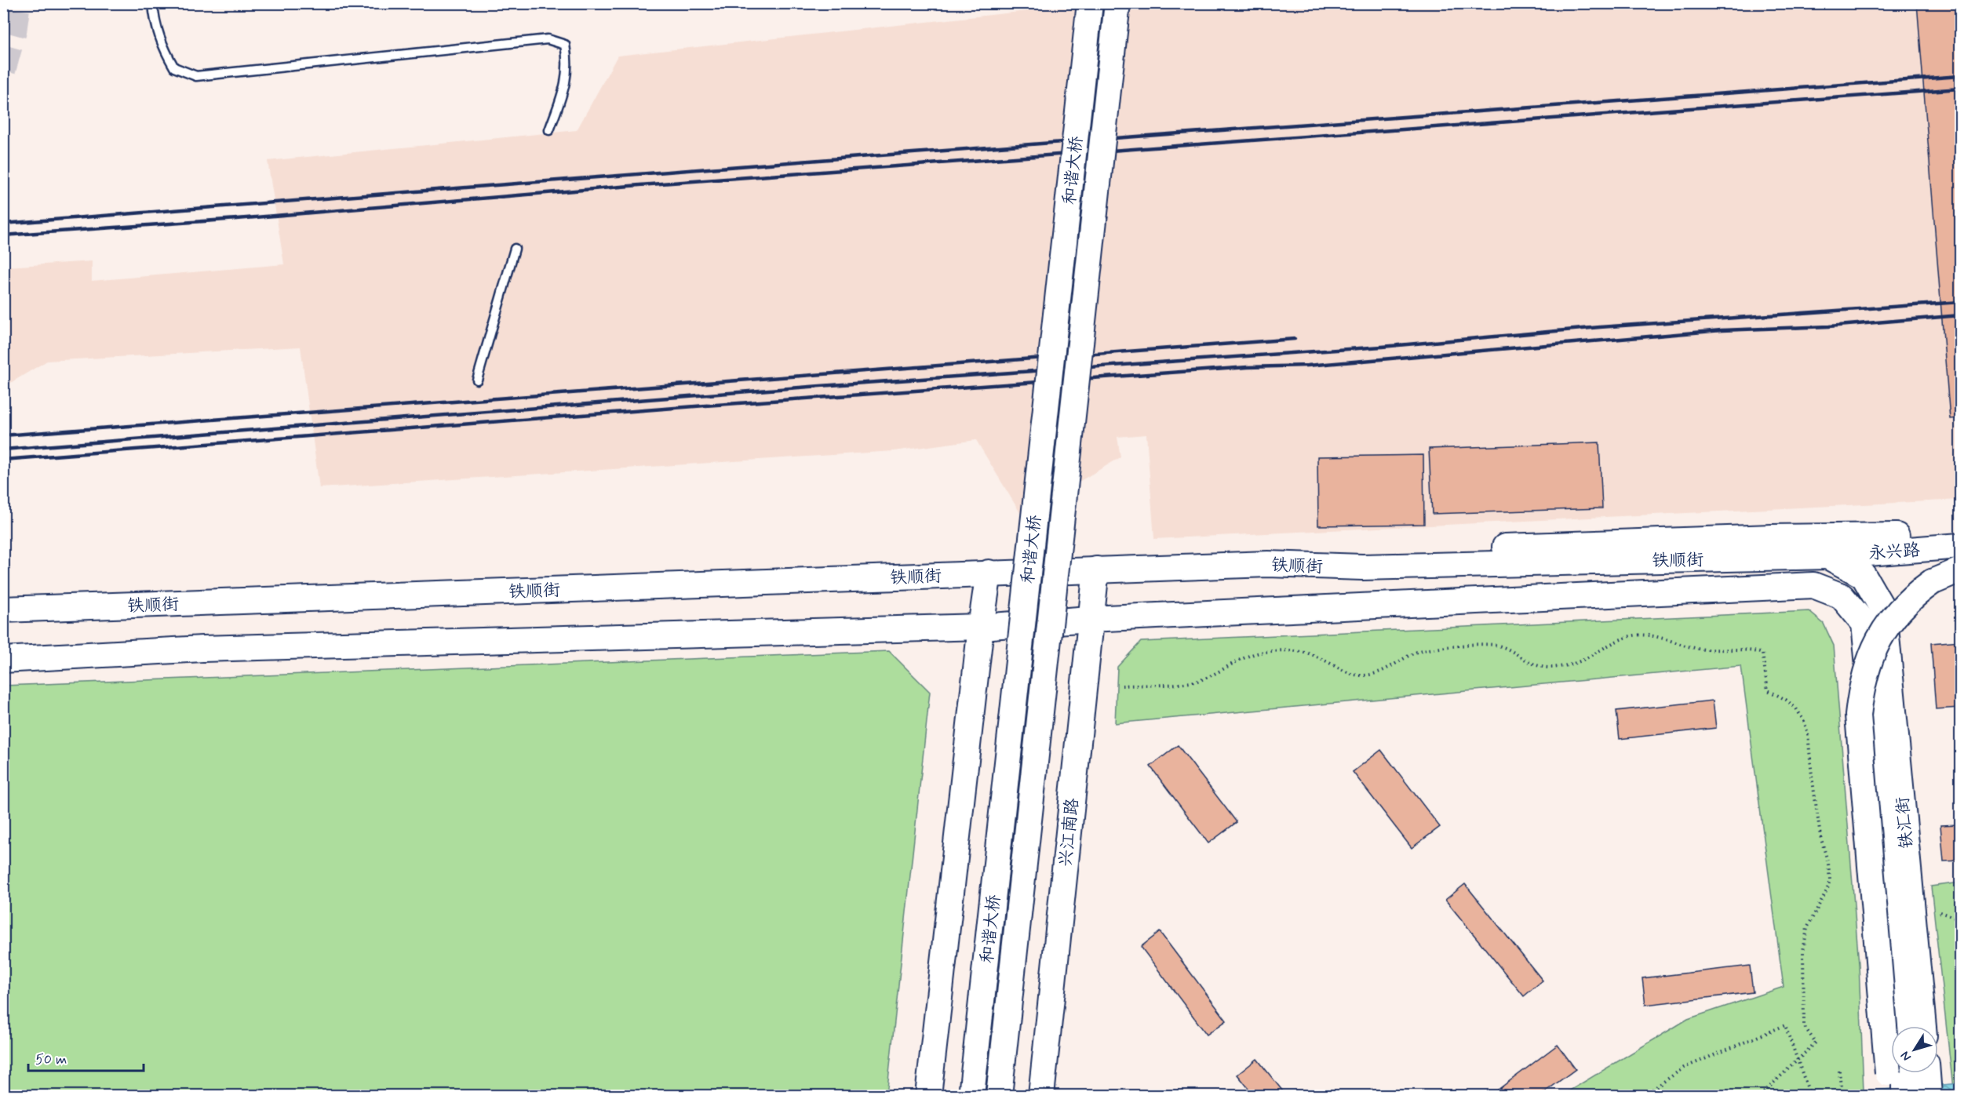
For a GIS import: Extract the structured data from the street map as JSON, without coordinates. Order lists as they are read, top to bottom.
{
  "streets": {
    "main road": [
      "和谐大桥",
      "永兴路",
      "铁顺街",
      "铁汇街",
      "兴江南路"
    ]
  },
  "crossings": [
    ["永兴路", "铁顺街"],
    ["铁顺街", "铁汇街"],
    ["铁顺街", "兴江南路"]
  ],
  "scale_bar": "50 m",
  "north": "bottom left"
}
